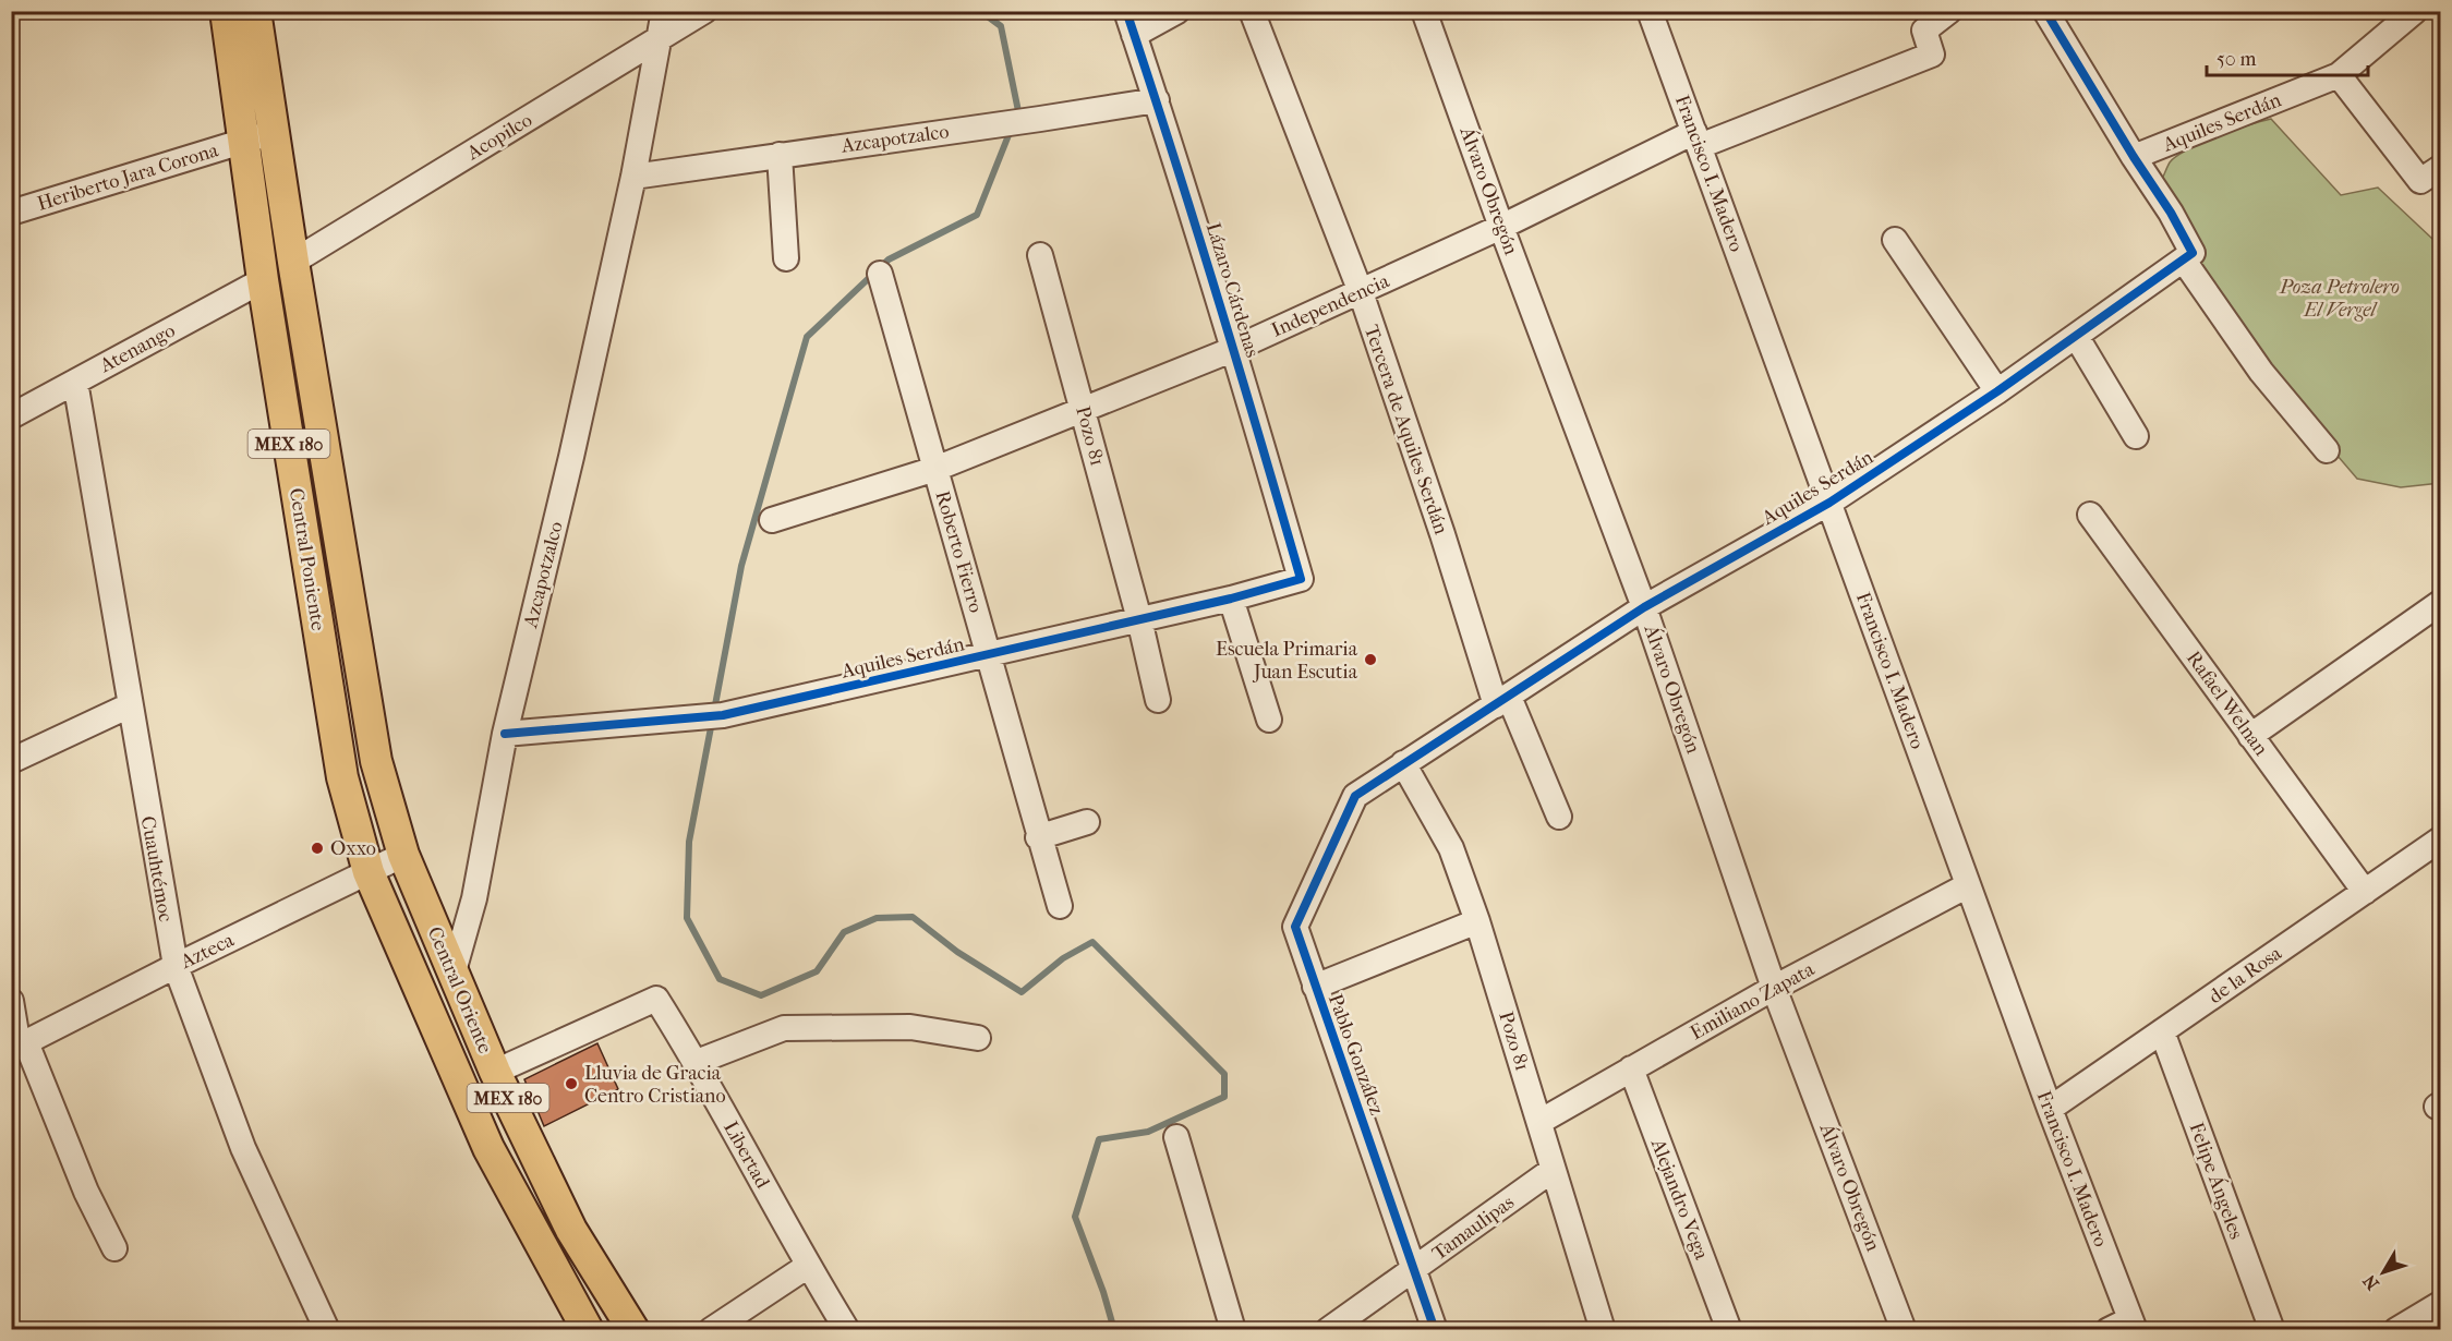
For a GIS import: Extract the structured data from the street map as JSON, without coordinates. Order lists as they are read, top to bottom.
{
  "streets": {
    "main road": ["MEX 180", "Central Poniente", "Central Oriente"],
    "street": [
      "Aquiles Serdán",
      "Acopilco",
      "Azcapotzalco",
      "Francisco I. Madero",
      "Heriberto Jara Corona",
      "Álvaro Obregón",
      "Lázaro Cárdenas",
      "Independencia",
      "Atenango",
      "Tercera de Aquiles Serdán",
      "Pozo 81",
      "Roberto Fierro",
      "Rafael Welnan",
      "Cuauhtémoc",
      "Azteca",
      "de la Rosa",
      "Emiliano Zapata",
      "Pablo González",
      "Libertad",
      "Felipe Ángeles",
      "Alejandro Vega",
      "Tamaulipas"
    ]
  },
  "crossings": [
    ["Aquiles Serdán", "Azcapotzalco"],
    ["Aquiles Serdán", "Francisco I. Madero"],
    ["Aquiles Serdán", "Álvaro Obregón"],
    ["Aquiles Serdán", "Lázaro Cárdenas"],
    ["Aquiles Serdán", "Tercera de Aquiles Serdán"],
    ["Aquiles Serdán", "Pozo 81"],
    ["Aquiles Serdán", "Roberto Fierro"],
    ["Aquiles Serdán", "Pablo González"],
    ["Acopilco", "Azcapotzalco"],
    ["Acopilco", "Central Poniente"],
    ["Azcapotzalco", "Lázaro Cárdenas"],
    ["Azcapotzalco", "Central Oriente"],
    ["Francisco I. Madero", "Independencia"],
    ["Francisco I. Madero", "de la Rosa"],
    ["Francisco I. Madero", "Emiliano Zapata"],
    ["Heriberto Jara Corona", "Central Poniente"],
    ["Álvaro Obregón", "Independencia"],
    ["Álvaro Obregón", "Emiliano Zapata"],
    ["Lázaro Cárdenas", "Independencia"],
    ["Independencia", "Tercera de Aquiles Serdán"],
    ["Independencia", "Pozo 81"],
    ["Independencia", "Roberto Fierro"],
    ["Atenango", "Central Poniente"],
    ["Atenango", "Cuauhtémoc"],
    ["Pozo 81", "Emiliano Zapata"],
    ["Pozo 81", "Tamaulipas"],
    ["Central Poniente", "Azteca"],
    ["Central Poniente", "Central Oriente"],
    ["Rafael Welnan", "de la Rosa"],
    ["Cuauhtémoc", "Azteca"],
    ["Azteca", "Central Oriente"],
    ["de la Rosa", "Felipe Ángeles"],
    ["Central Oriente", "Libertad"],
    ["Emiliano Zapata", "Alejandro Vega"],
    ["Pablo González", "Tamaulipas"]
  ],
  "parks": ["Poza Petrolero El Vergel"],
  "places": ["Escuela Primaria Juan Escutia", "Oxxo", "Lluvia de Gracia Centro Cristiano"],
  "scale_bar": "50 m",
  "north": "bottom left"
}
